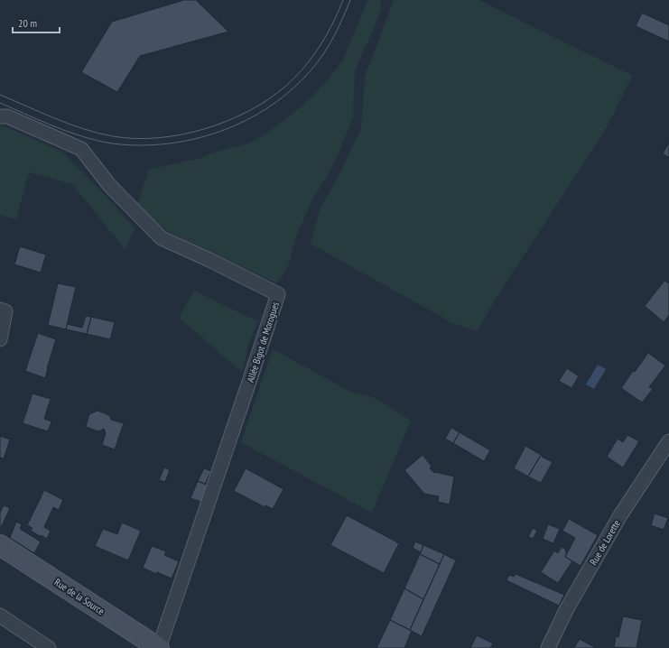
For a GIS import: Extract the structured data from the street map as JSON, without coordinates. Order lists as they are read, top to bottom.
{
  "streets": {
    "main road": ["Rue de la Source"],
    "street": ["Allée Bigot de Morogues", "Rue de Lorette"]
  },
  "crossings": [
    ["Allée Bigot de Morogues", "Rue de la Source"]
  ],
  "scale_bar": "20 m"
}
